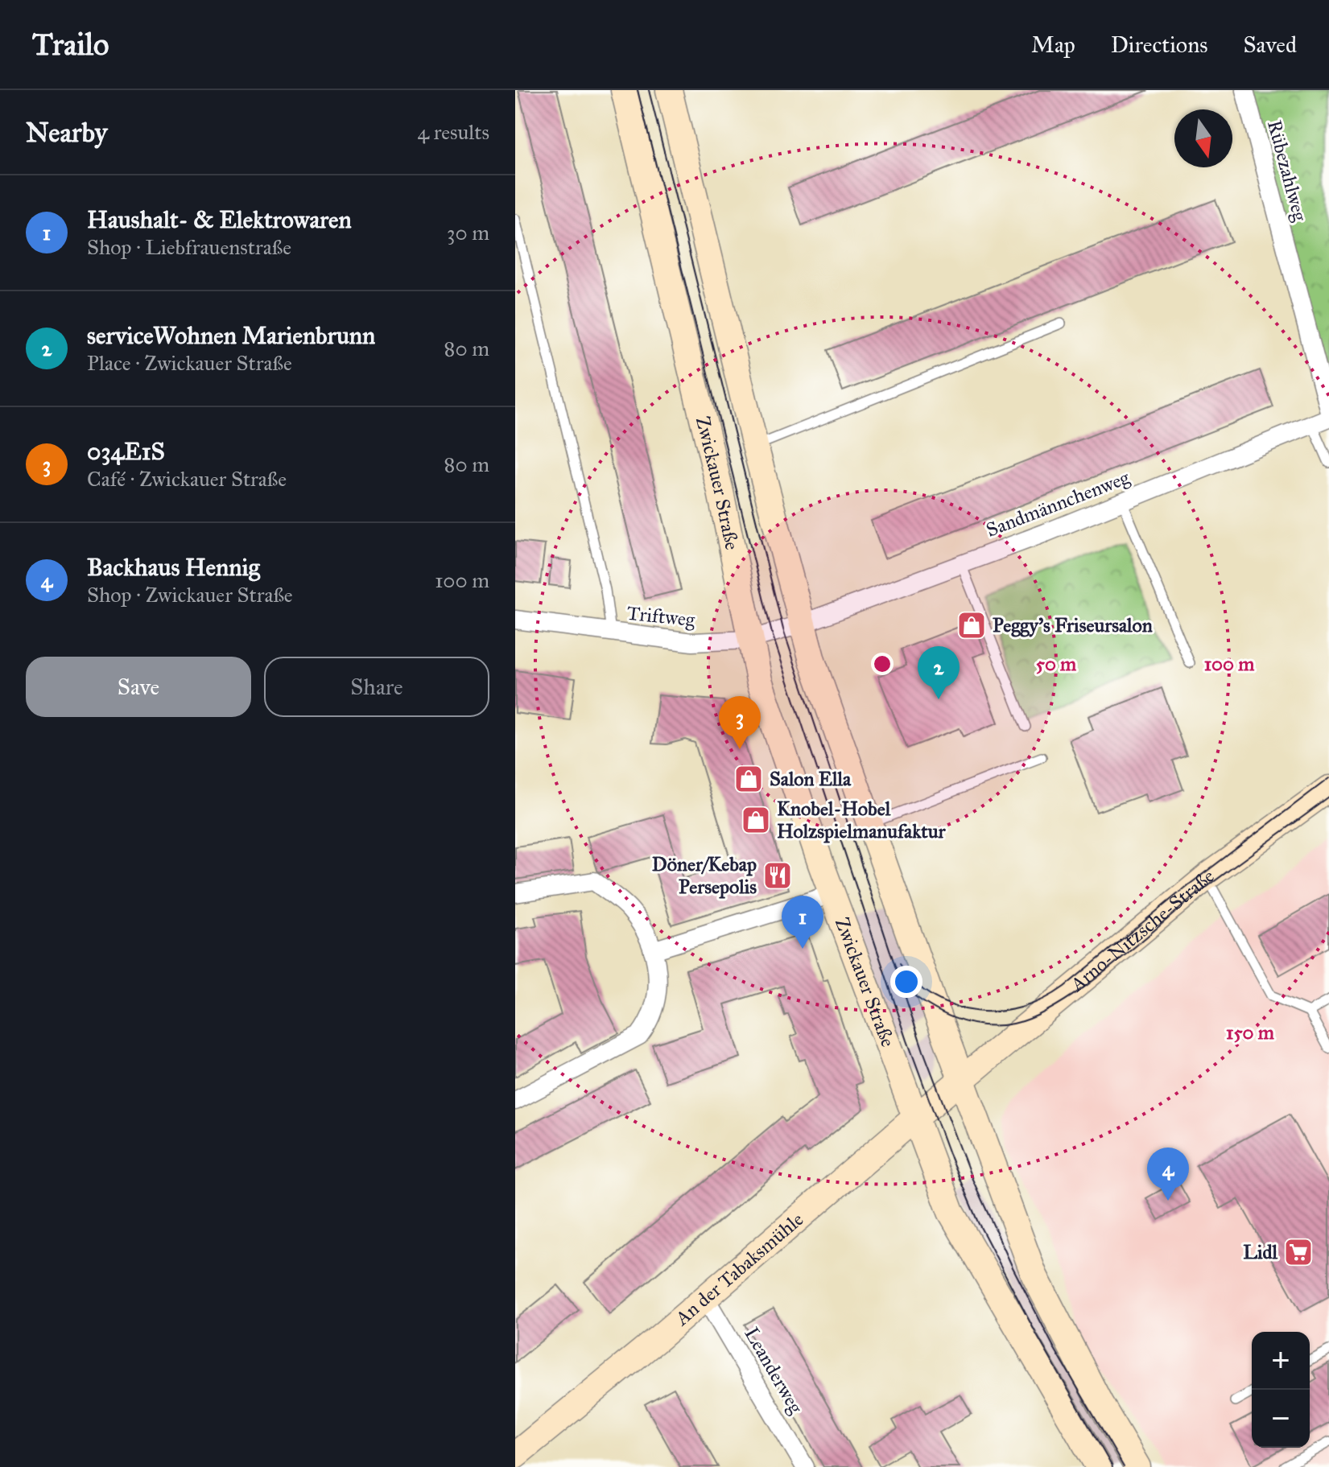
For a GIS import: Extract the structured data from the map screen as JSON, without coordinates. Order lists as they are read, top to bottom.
{
  "streets": {
    "main road": ["Zwickauer Straße", "Arno-Nitzsche-Straße", "An der Tabaksmühle"],
    "street": [
      "Rübezahlweg",
      "Sandmännchenweg",
      "Triftweg",
      "Leanderweg"
    ]
  },
  "crossings": [
    ["Zwickauer Straße", "Triftweg"],
    ["Zwickauer Straße", "An der Tabaksmühle"],
    ["Sandmännchenweg", "Triftweg"],
    ["Arno-Nitzsche-Straße", "An der Tabaksmühle"],
    ["An der Tabaksmühle", "Leanderweg"]
  ],
  "places": {
    "shop": ["Peggy's Friseursalon", "Salon Ella", "Knobel-Hobel Holzspielmanufaktur"],
    "restaurant": ["Döner/Kebap Persepolis"],
    "supermarket": ["Lidl"]
  },
  "north": "bottom",
  "page": {
    "header": "Trailo",
    "nav": ["Map", "Directions", "Saved"],
    "heading": ["Nearby", "4 results"],
    "list": [
      {
        "mark": "1",
        "name": "Haushalt- & Elektrowaren",
        "note": "Shop · Liebfrauenstraße",
        "value": "30 m"
      },
      {
        "mark": "2",
        "name": "serviceWohnen Marienbrunn",
        "note": "Place · Zwickauer Straße",
        "value": "80 m"
      },
      {
        "mark": "3",
        "name": "034E1S",
        "note": "Café · Zwickauer Straße",
        "value": "80 m"
      },
      {
        "mark": "4",
        "name": "Backhaus Hennig",
        "note": "Shop · Zwickauer Straße",
        "value": "100 m"
      }
    ],
    "buttons": ["Save", "Share"],
    "pins": [
      "2",
      "3",
      "1",
      "4"
    ],
    "map_buttons": ["+", "−"]
  },
  "rings": ["50 m", "100 m", "150 m"]
}
